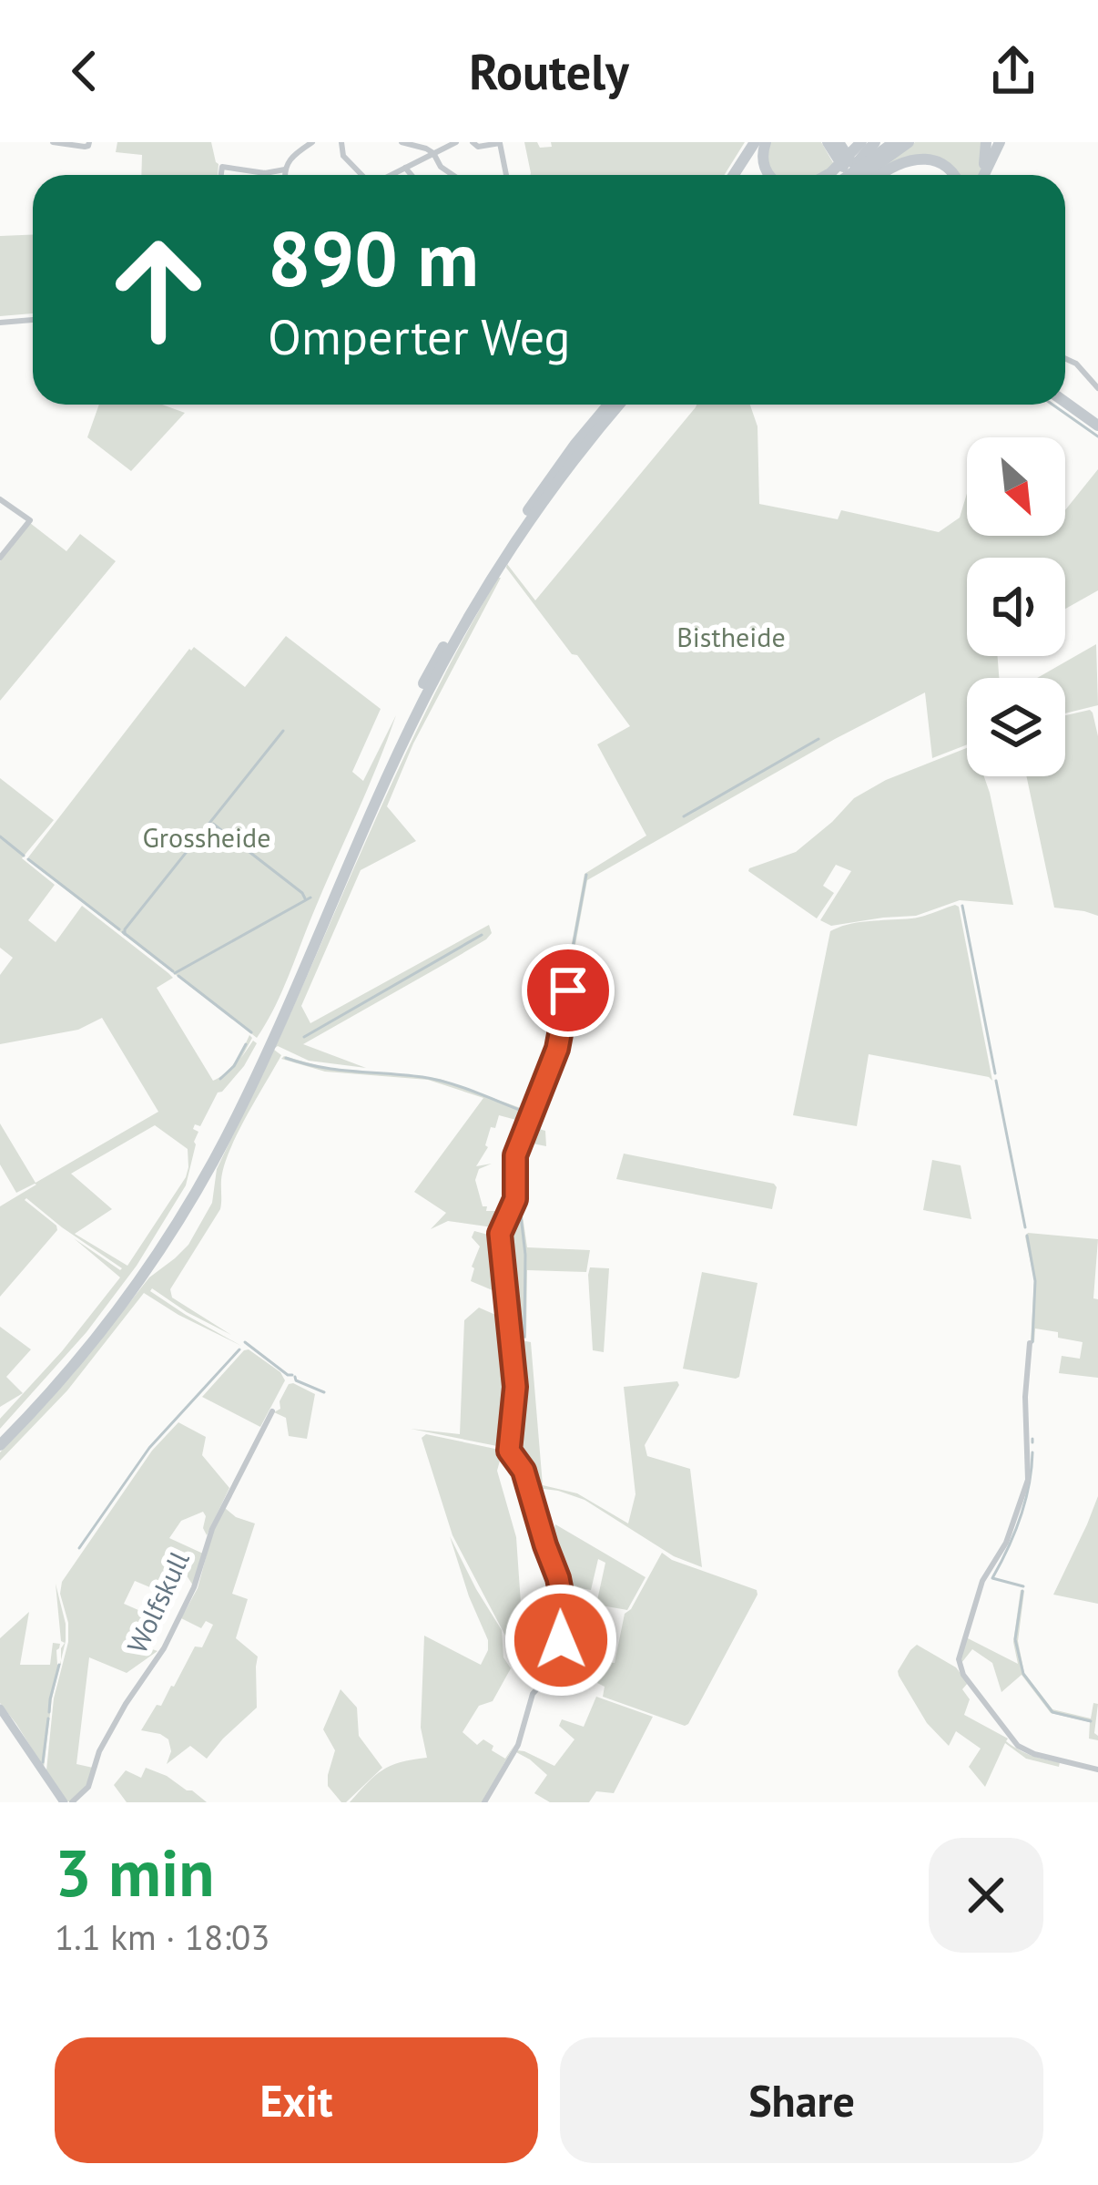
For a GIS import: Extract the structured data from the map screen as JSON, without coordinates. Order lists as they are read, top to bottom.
{
  "streets": {
    "street": ["Wolfskull"]
  },
  "parks": ["Bistheide", "Grossheide"],
  "north": "bottom right",
  "page": {
    "header": "Routely",
    "turn": ["890 m", "Omperter Weg"],
    "heading": ["3 min", "1.1 km · 18:03"],
    "buttons": ["Exit", "Share"]
  }
}
